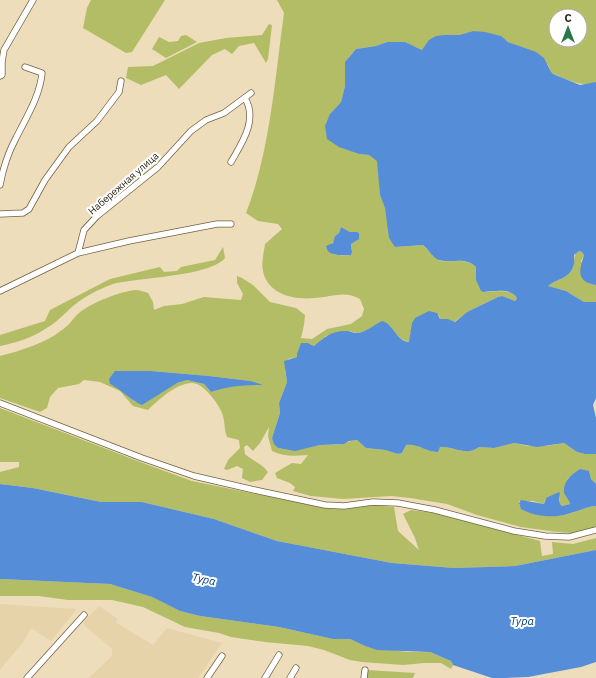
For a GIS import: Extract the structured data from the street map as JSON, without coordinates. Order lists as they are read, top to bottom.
{
  "streets": {
    "street": ["Набережная улица"]
  },
  "water": ["Тура"],
  "north": "top"
}
